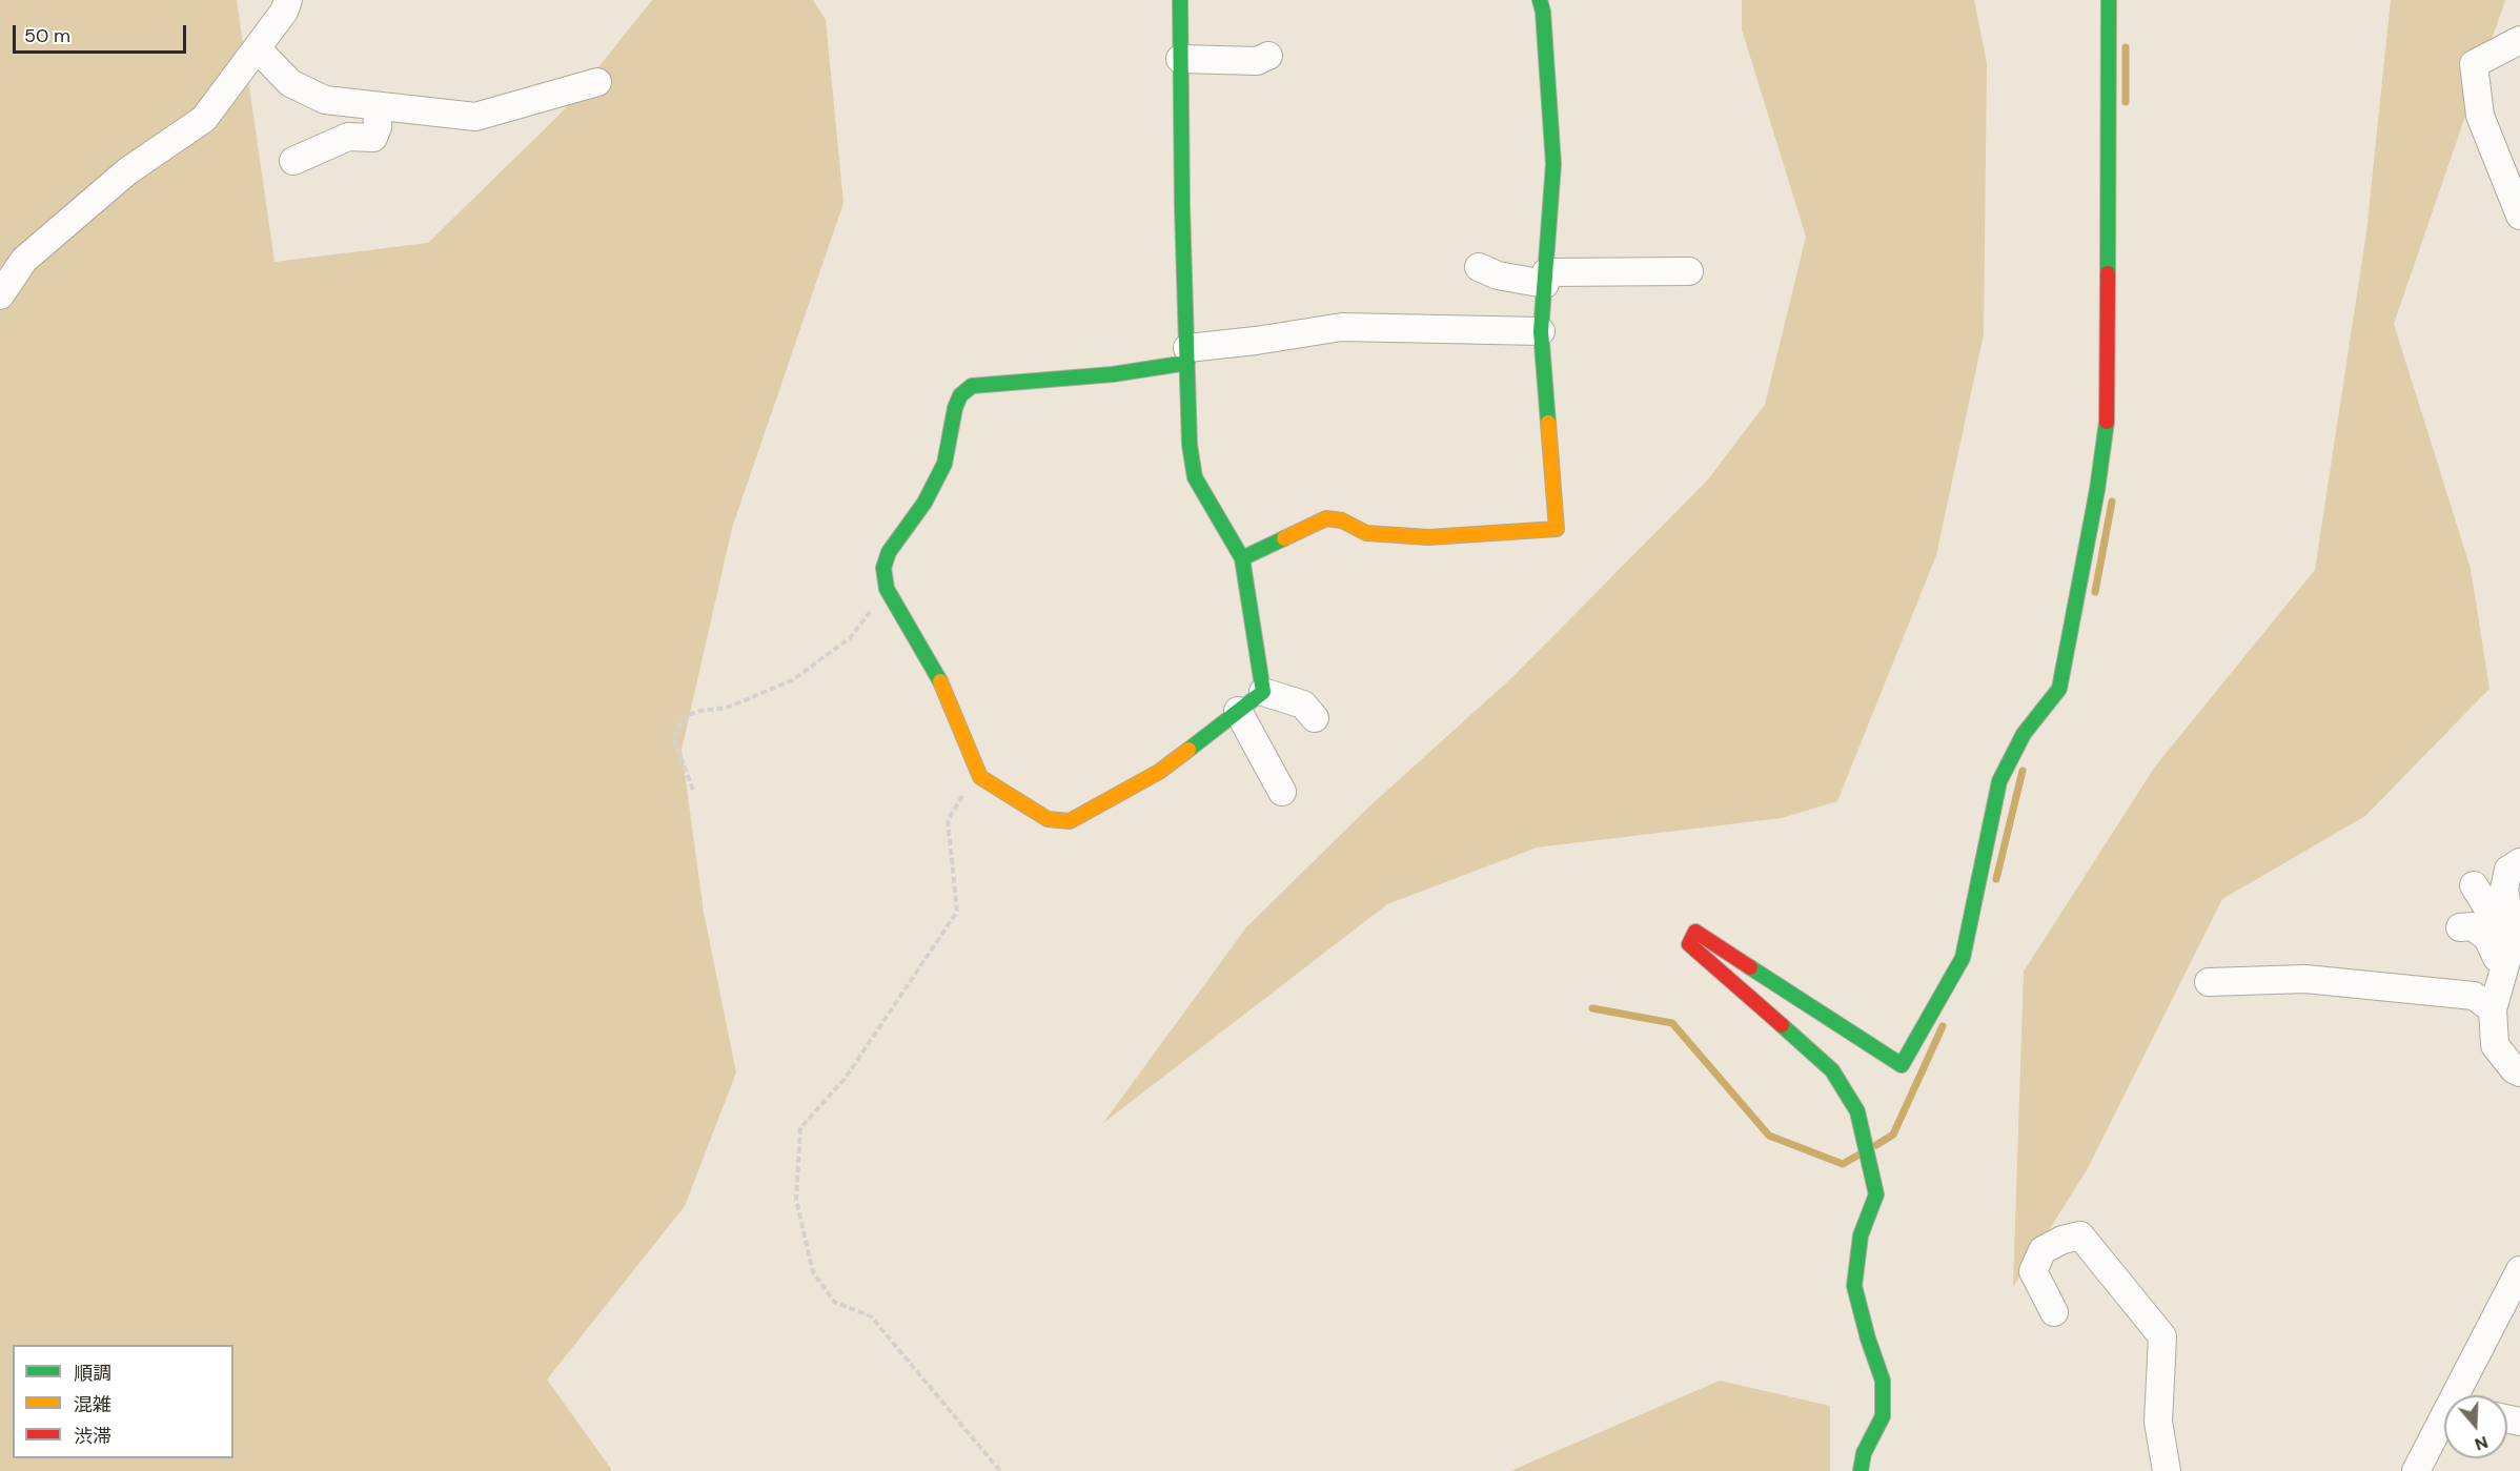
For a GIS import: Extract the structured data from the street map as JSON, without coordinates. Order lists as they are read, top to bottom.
{
  "legend": ["順調", "混雑", "渋滞"],
  "scale_bar": "50 m",
  "north": "bottom"
}
